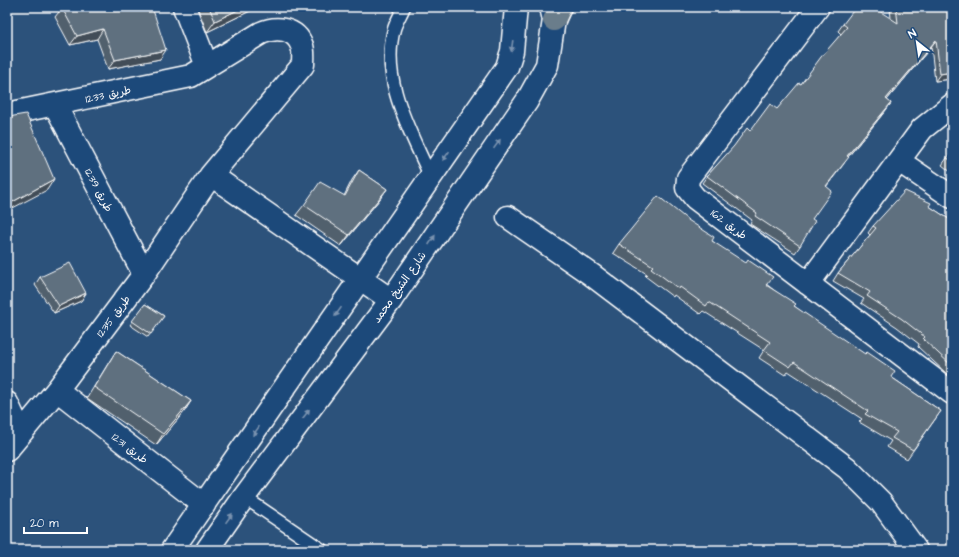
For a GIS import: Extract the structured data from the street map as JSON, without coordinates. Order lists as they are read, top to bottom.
{
  "streets": {
    "street": [
      "طريق 1233",
      "طريق 1239",
      "طريق 162",
      "شارع الشيخ محمد",
      "طريق 1235",
      "طريق 1231"
    ]
  },
  "crossings": [
    ["طريق 1233", "طريق 1239"],
    ["طريق 1233", "طريق 1235"],
    ["طريق 1239", "طريق 1235"],
    ["طريق 1235", "طريق 1231"]
  ],
  "scale_bar": "20 m",
  "north": "top left"
}
